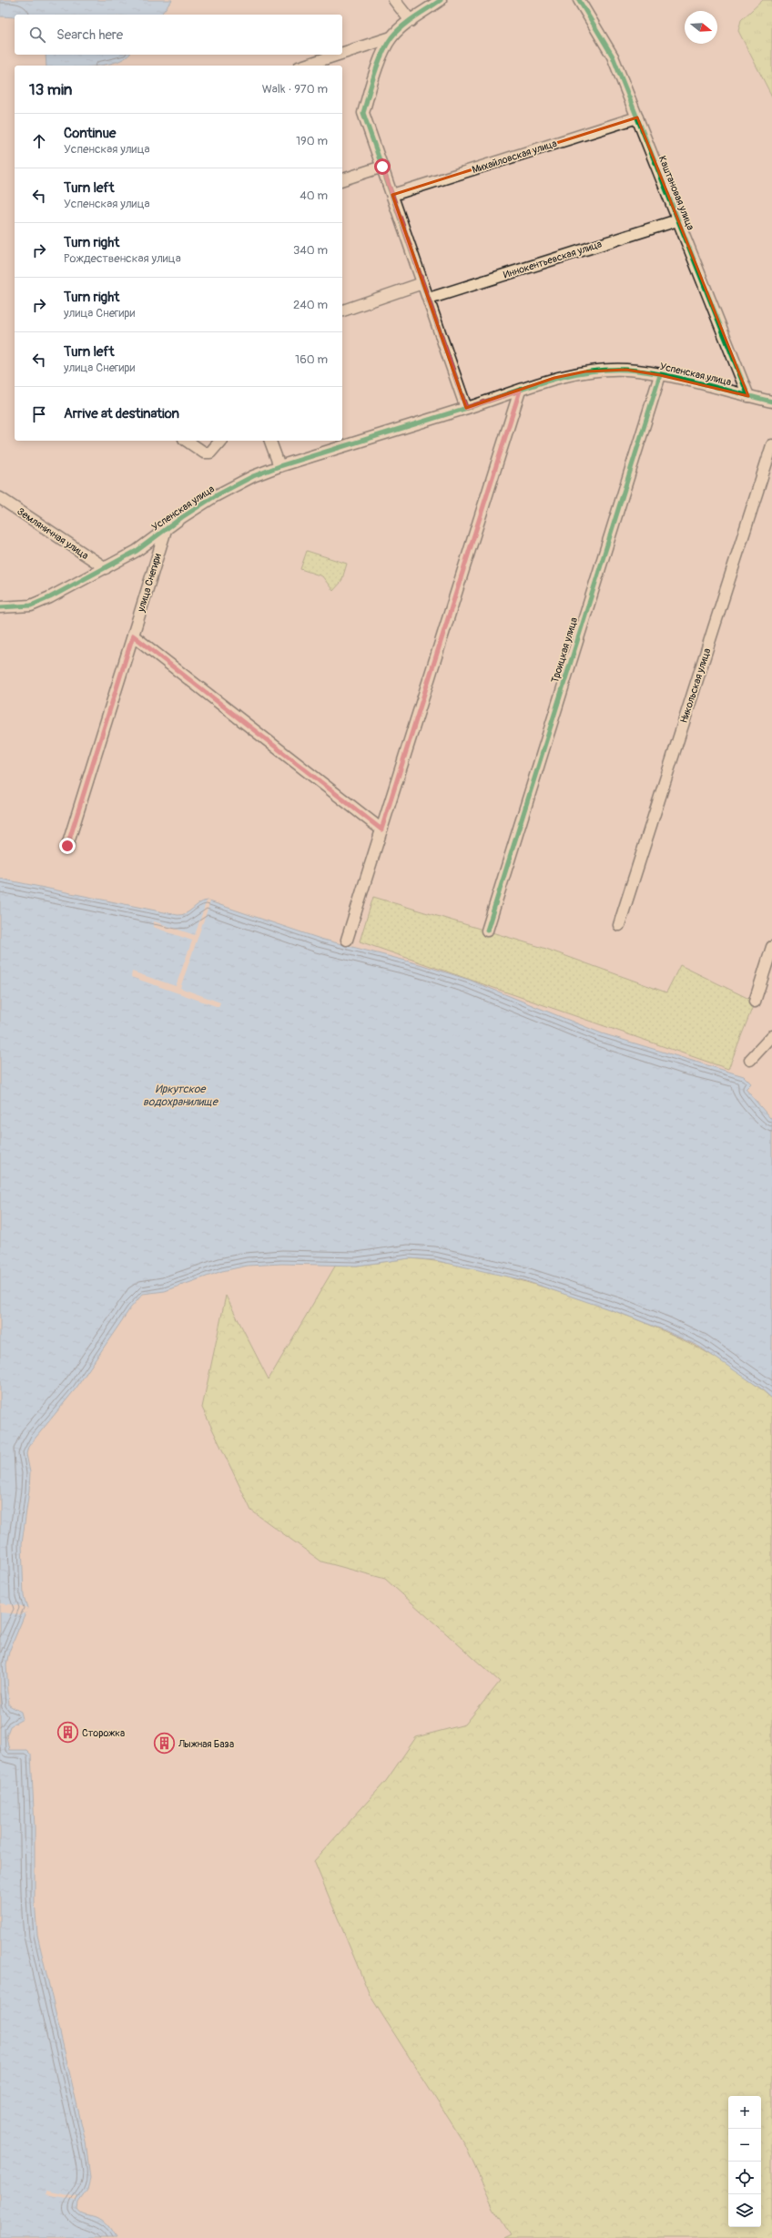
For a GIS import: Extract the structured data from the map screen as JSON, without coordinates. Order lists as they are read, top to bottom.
{
  "streets": {
    "street": [
      "Михайловская улица",
      "Каштановая улица",
      "Иннокентьевская улица",
      "Успенская улица",
      "Земляничная улица",
      "улица Снегири",
      "Троицкая улица",
      "Никольская улица"
    ]
  },
  "crossings": [
    ["Михайловская улица", "Каштановая улица"],
    ["Каштановая улица", "Иннокентьевская улица"],
    ["Каштановая улица", "Успенская улица"],
    ["Успенская улица", "Земляничная улица"],
    ["Успенская улица", "улица Снегири"],
    ["Успенская улица", "Троицкая улица"]
  ],
  "water": ["Иркутское водохранилище"],
  "places": {
    "building": ["Сторожка", "Лыжная База"]
  },
  "north": "right",
  "page": {
    "search": "Search here",
    "heading": ["13 min", "Walk · 970 m"],
    "list": [
      ["Continue", "Успенская улица", "190 m"],
      ["Turn left", "Успенская улица", "40 m"],
      ["Turn right", "Рождественская улица", "340 m"],
      ["Turn right", "улица Снегири", "240 m"],
      ["Turn left", "улица Снегири", "160 m"],
      "Arrive at destination"
    ],
    "map_buttons": ["+", "−"]
  }
}
